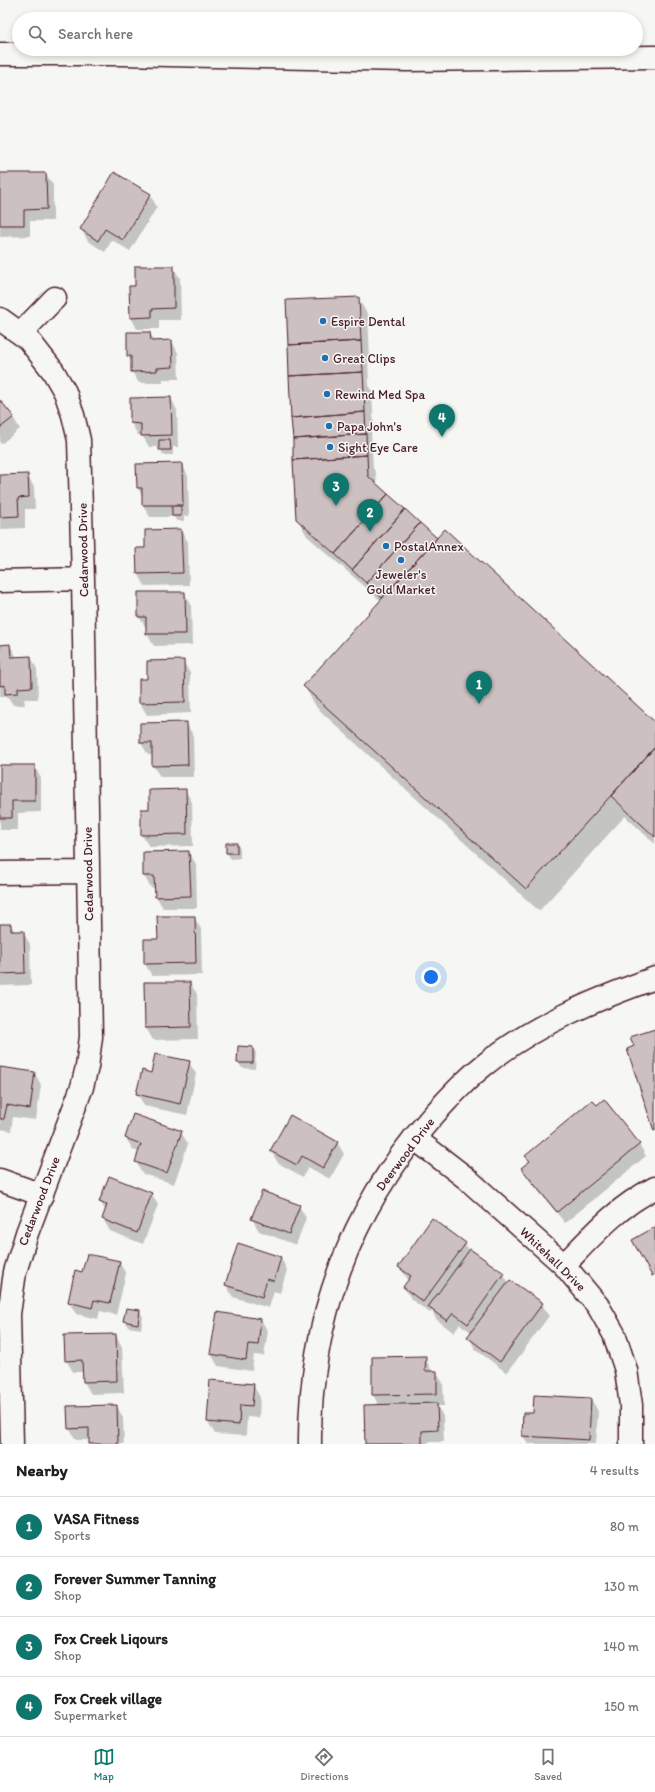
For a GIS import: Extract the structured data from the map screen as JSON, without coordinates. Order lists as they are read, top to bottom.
{
  "streets": {
    "street": ["Cedarwood Drive", "Deerwood Drive", "Whitehall Drive"]
  },
  "crossings": [
    ["Deerwood Drive", "Whitehall Drive"]
  ],
  "places": [
    "Espire Dental",
    "Great Clips",
    "Rewind Med Spa",
    "Papa John's",
    "Sight Eye Care",
    "PostalAnnex",
    "Jeweler's Gold Market"
  ],
  "page": {
    "search": "Search here",
    "pins": [
      "4",
      "3",
      "2",
      "1"
    ],
    "heading": ["Nearby", "4 results"],
    "list": [
      {
        "mark": "1",
        "name": "VASA Fitness",
        "note": "Sports",
        "value": "80 m"
      },
      {
        "mark": "2",
        "name": "Forever Summer Tanning",
        "note": "Shop",
        "value": "130 m"
      },
      {
        "mark": "3",
        "name": "Fox Creek Liqours",
        "note": "Shop",
        "value": "140 m"
      },
      {
        "mark": "4",
        "name": "Fox Creek village",
        "note": "Supermarket",
        "value": "150 m"
      }
    ],
    "nav": ["Map", "Directions", "Saved"]
  }
}
